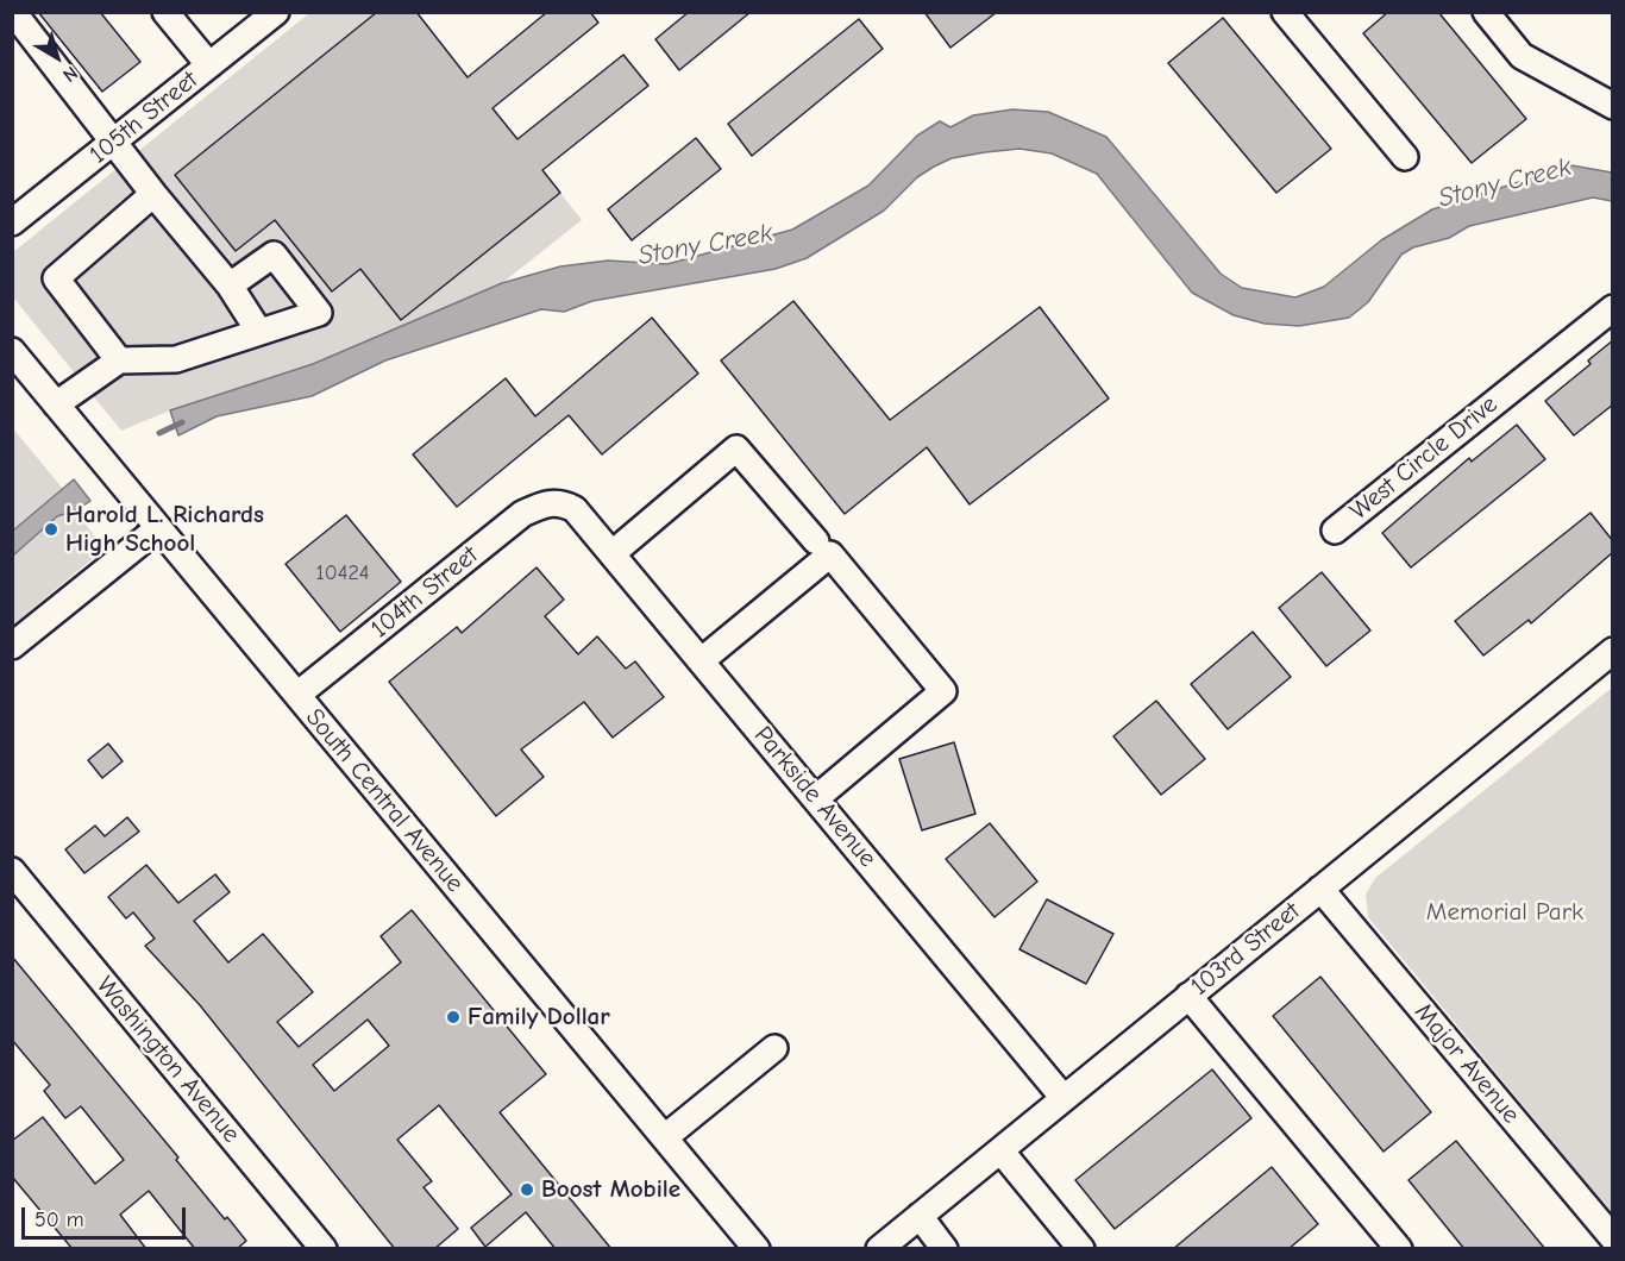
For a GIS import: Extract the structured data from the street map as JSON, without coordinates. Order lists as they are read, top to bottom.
{
  "streets": {
    "street": [
      "105th Street",
      "West Circle Drive",
      "104th Street",
      "Parkside Avenue",
      "South Central Avenue",
      "103rd Street",
      "Washington Avenue",
      "Major Avenue"
    ]
  },
  "crossings": [
    ["104th Street", "Parkside Avenue"],
    ["104th Street", "South Central Avenue"],
    ["Parkside Avenue", "103rd Street"],
    ["103rd Street", "Major Avenue"]
  ],
  "water": ["Stony Creek"],
  "parks": ["Memorial Park"],
  "places": ["Harold L. Richards High School", "Family Dollar", "Boost Mobile"],
  "house_numbers": ["10424"],
  "scale_bar": "50 m",
  "north": "bottom right"
}
